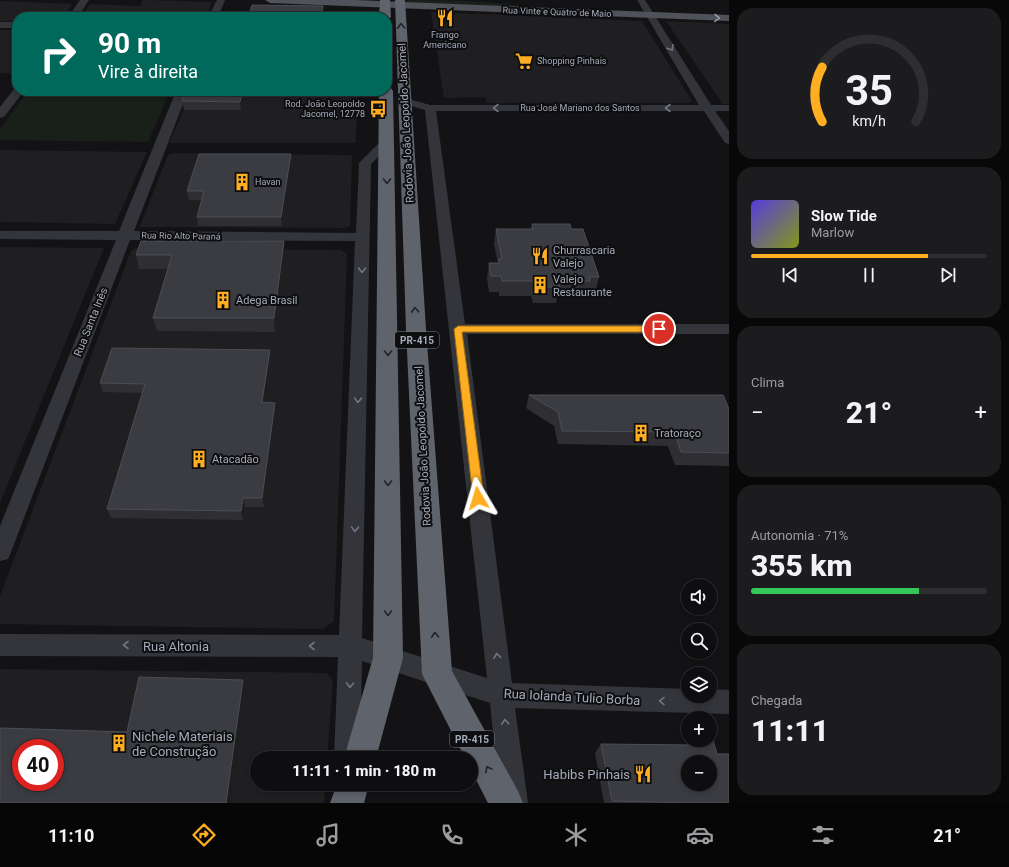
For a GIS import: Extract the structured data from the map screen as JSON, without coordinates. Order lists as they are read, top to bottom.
{
  "streets": {
    "highway": ["Rodovia João Leopoldo Jacomel", "PR-415"],
    "main road": ["Rua Vinte e Quatro de Maio"],
    "street": [
      "Rua José Mariano dos Santos",
      "Rua Rio Alto Paraná",
      "Rua Santa Inês",
      "Rua Altonia",
      "Rua Iolanda Tulio Borba"
    ]
  },
  "crossings": [
    ["Rua Vinte e Quatro de Maio", "Rodovia João Leopoldo Jacomel"],
    ["Rua José Mariano dos Santos", "Rodovia João Leopoldo Jacomel"],
    ["Rodovia João Leopoldo Jacomel", "Rua Rio Alto Paraná"],
    ["Rodovia João Leopoldo Jacomel", "Rua Altonia"],
    ["Rodovia João Leopoldo Jacomel", "Rua Iolanda Tulio Borba"],
    ["Rua Rio Alto Paraná", "Rua Santa Inês"],
    ["Rua Altonia", "Rua Iolanda Tulio Borba"]
  ],
  "one_way": ["Rua José Mariano dos Santos", "Rua Altonia", "Rua Iolanda Tulio Borba"],
  "places": {
    "restaurant": ["Frango Americano", "Churrascaria Valejo", "Habibs Pinhais"],
    "supermarket": ["Shopping Pinhais"],
    "bus stop": ["Rod. João Leopoldo Jacomel, 12778"],
    "building": [
      "Havan",
      "Valejo Restaurante",
      "Adega Brasil",
      "Tratoraço",
      "Atacadão",
      "Nichele Materiais de Construção"
    ]
  },
  "page": {
    "turn": ["90 m", "Vire à direita"],
    "song": ["Slow Tide", "Marlow"],
    "tile": [
      "Clima",
      ["Autonomia · 71%", "355 km"],
      ["Chegada", "11:11"]
    ],
    "heat": ["−", "21°", "+"],
    "map_buttons": ["+", "−"],
    "limit": "40",
    "trip": "11:11 · 1 min · 180 m",
    "tabs": ["11:10", "21°"],
    "gauge": ["35", "km/h"]
  }
}
